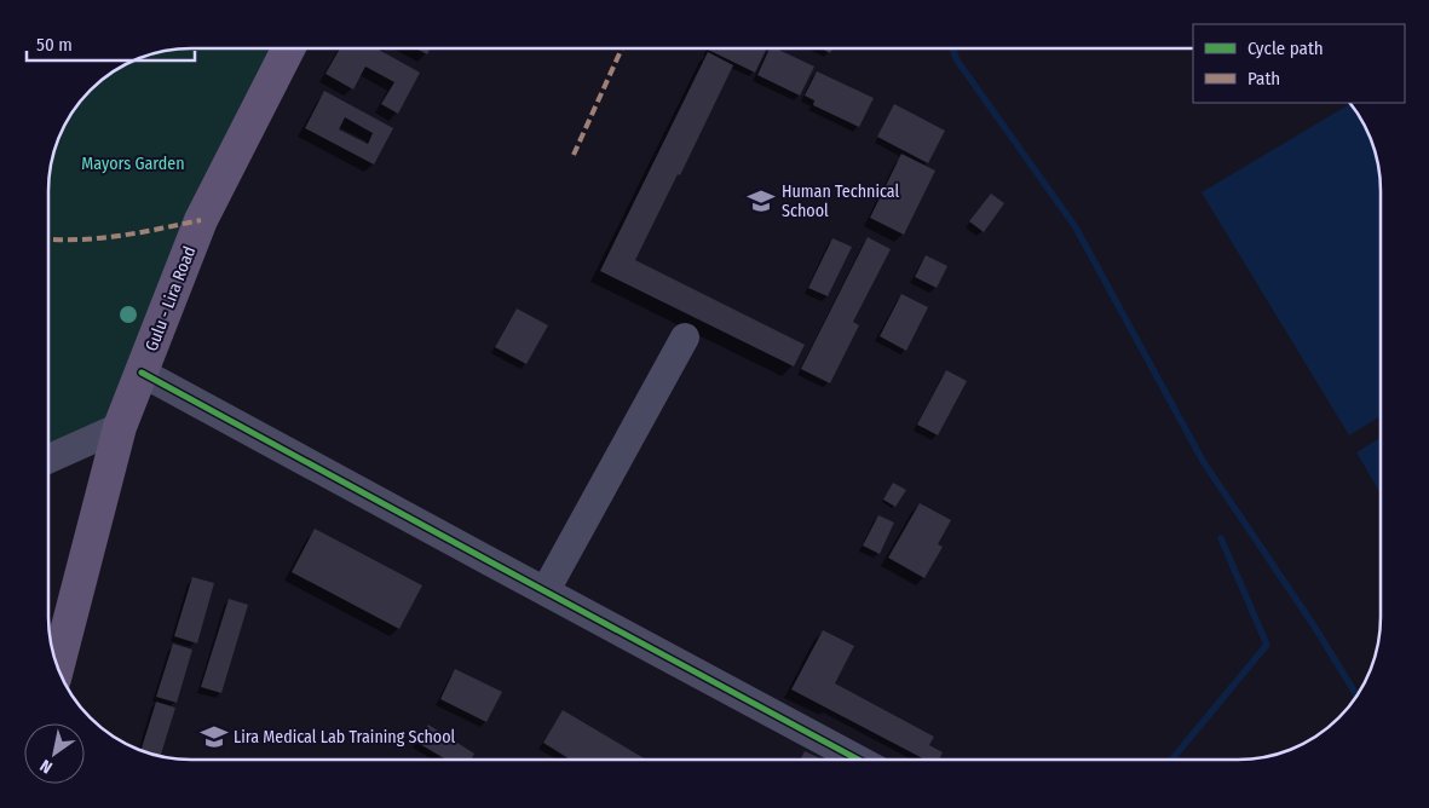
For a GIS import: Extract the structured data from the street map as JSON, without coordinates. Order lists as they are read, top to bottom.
{
  "streets": {
    "main road": ["Gulu - Lira Road"]
  },
  "parks": ["Mayors Garden"],
  "places": {
    "school or university": ["Human Technical School", "Lira Medical Lab Training School"]
  },
  "legend": ["Cycle path", "Path"],
  "scale_bar": "50 m",
  "north": "bottom left"
}
